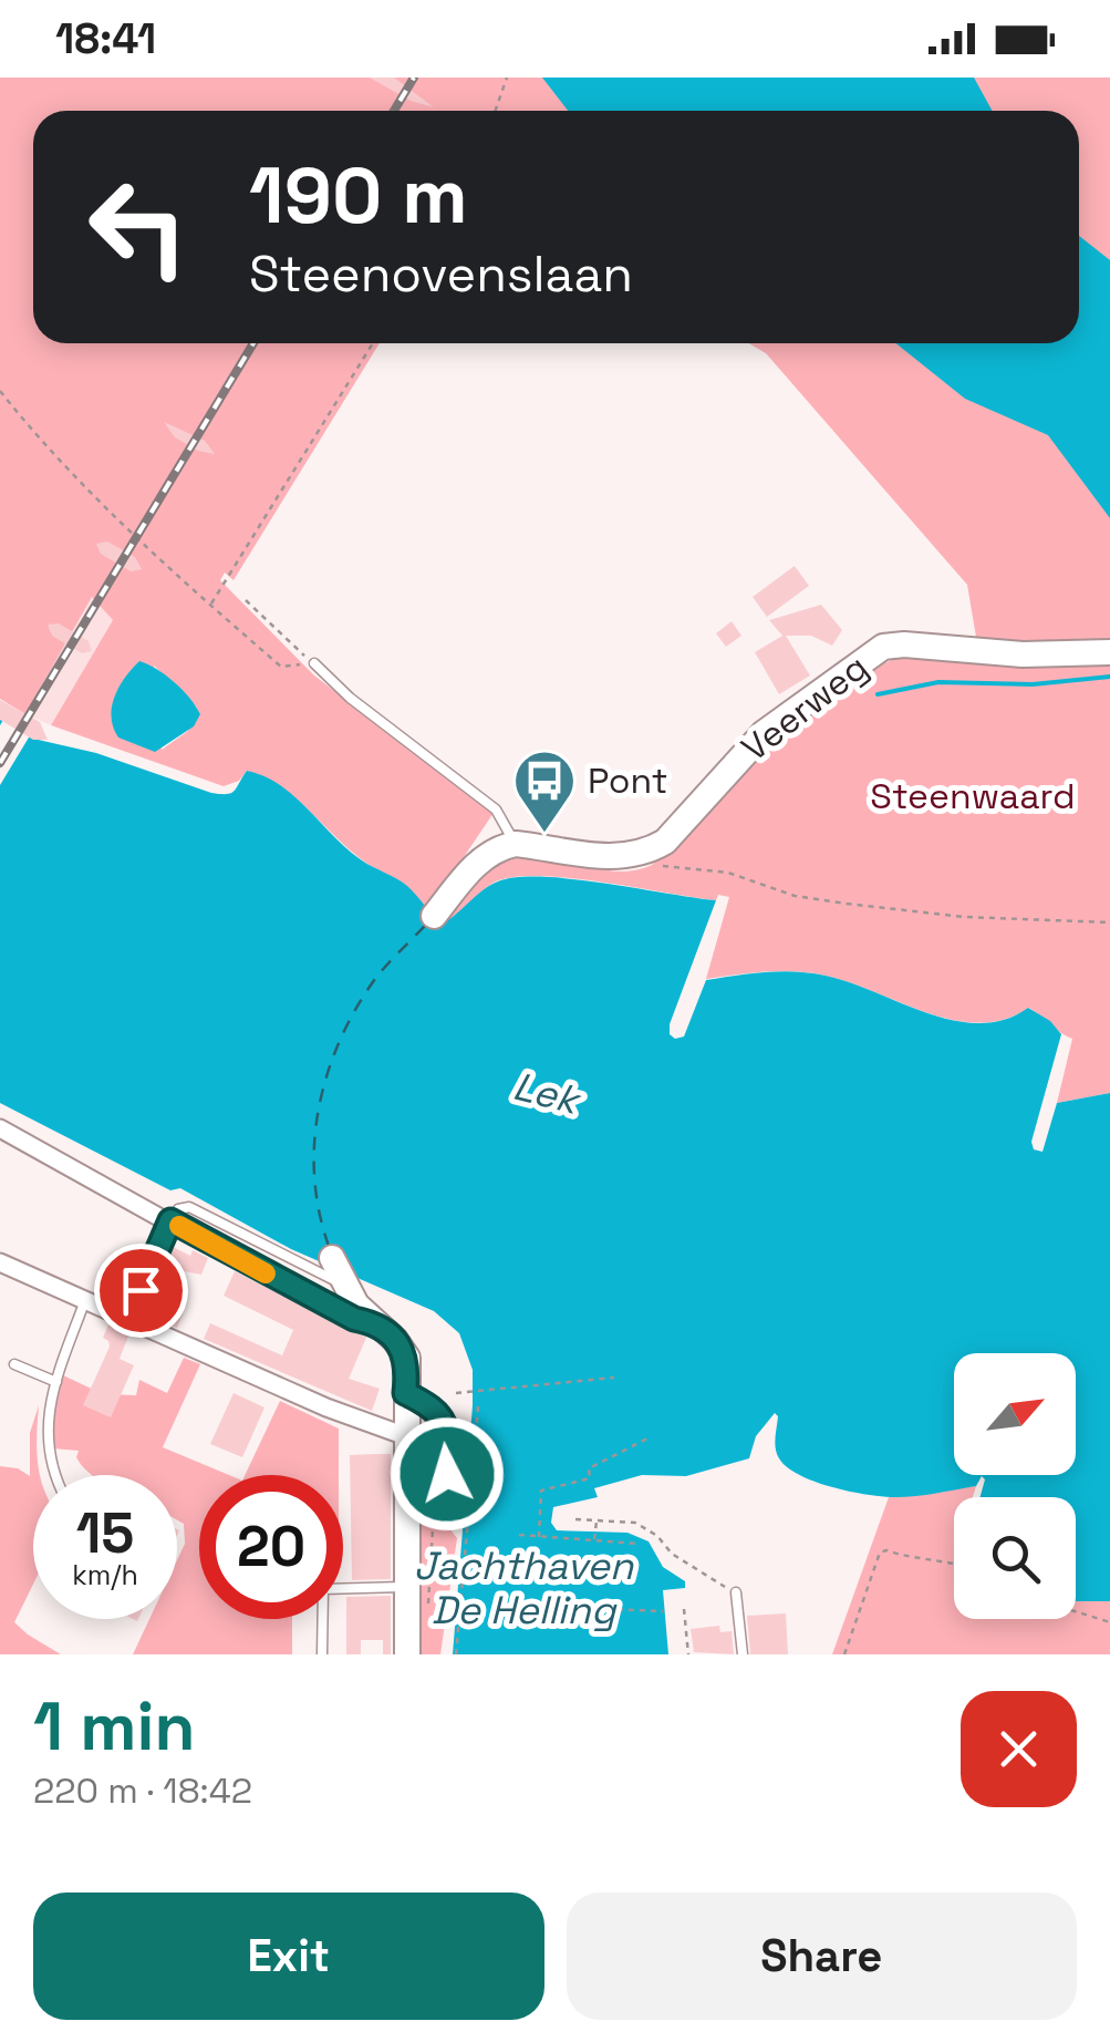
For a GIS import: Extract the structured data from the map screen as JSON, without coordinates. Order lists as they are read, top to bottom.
{
  "streets": {
    "street": ["Veerweg"]
  },
  "water": ["Lek", "Jachthaven De Helling"],
  "parks": ["Steenwaard"],
  "places": {
    "bus stop": ["Pont"]
  },
  "north": "top right",
  "page": {
    "status": "18:41",
    "turn": ["190 m", "Steenovenslaan"],
    "speed": "15 km/h",
    "limit": "20",
    "heading": ["1 min", "220 m · 18:42"],
    "buttons": ["Exit", "Share"]
  }
}
